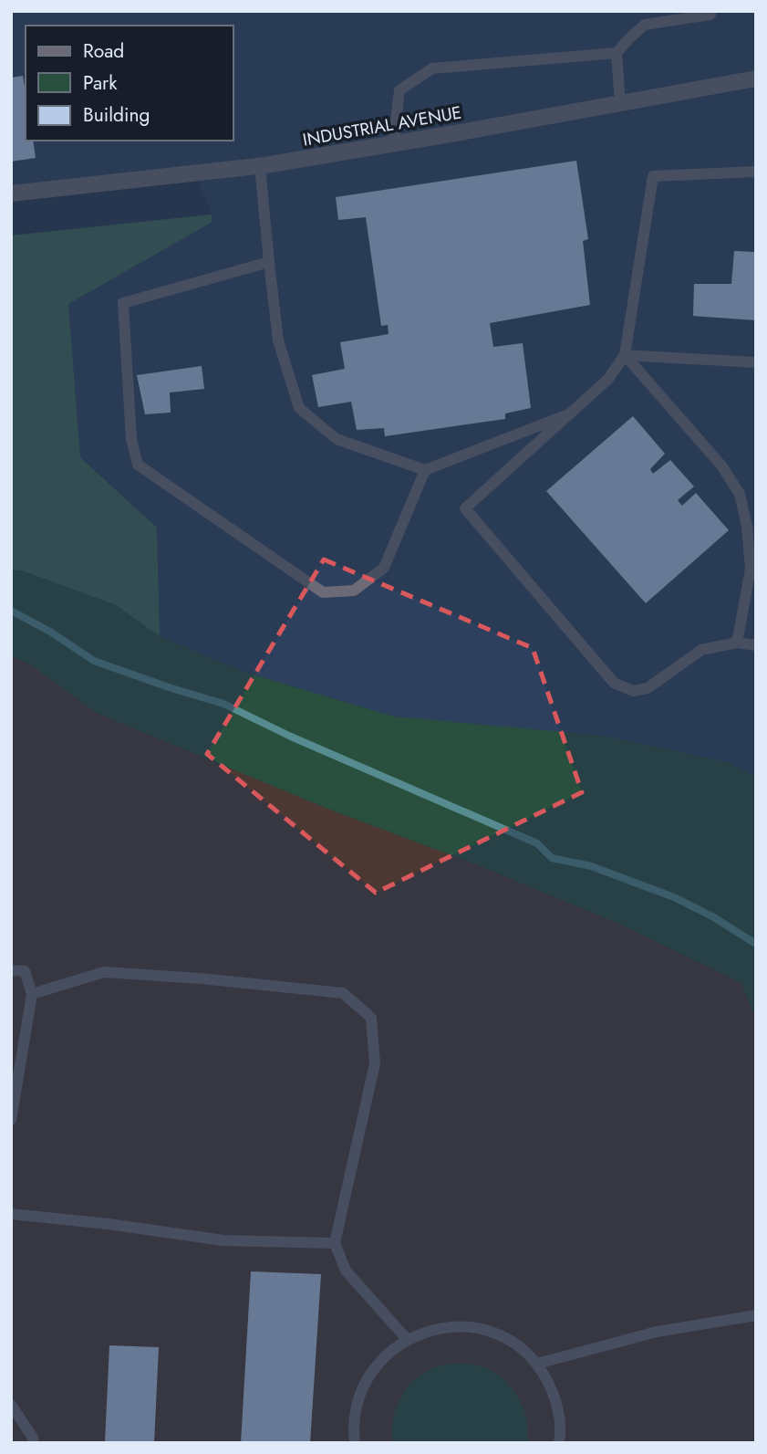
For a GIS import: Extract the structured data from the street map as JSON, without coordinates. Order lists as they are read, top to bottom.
{
  "streets": {
    "street": ["INDUSTRIAL AVENUE"]
  },
  "legend": ["Road", "Park", "Building"]
}
